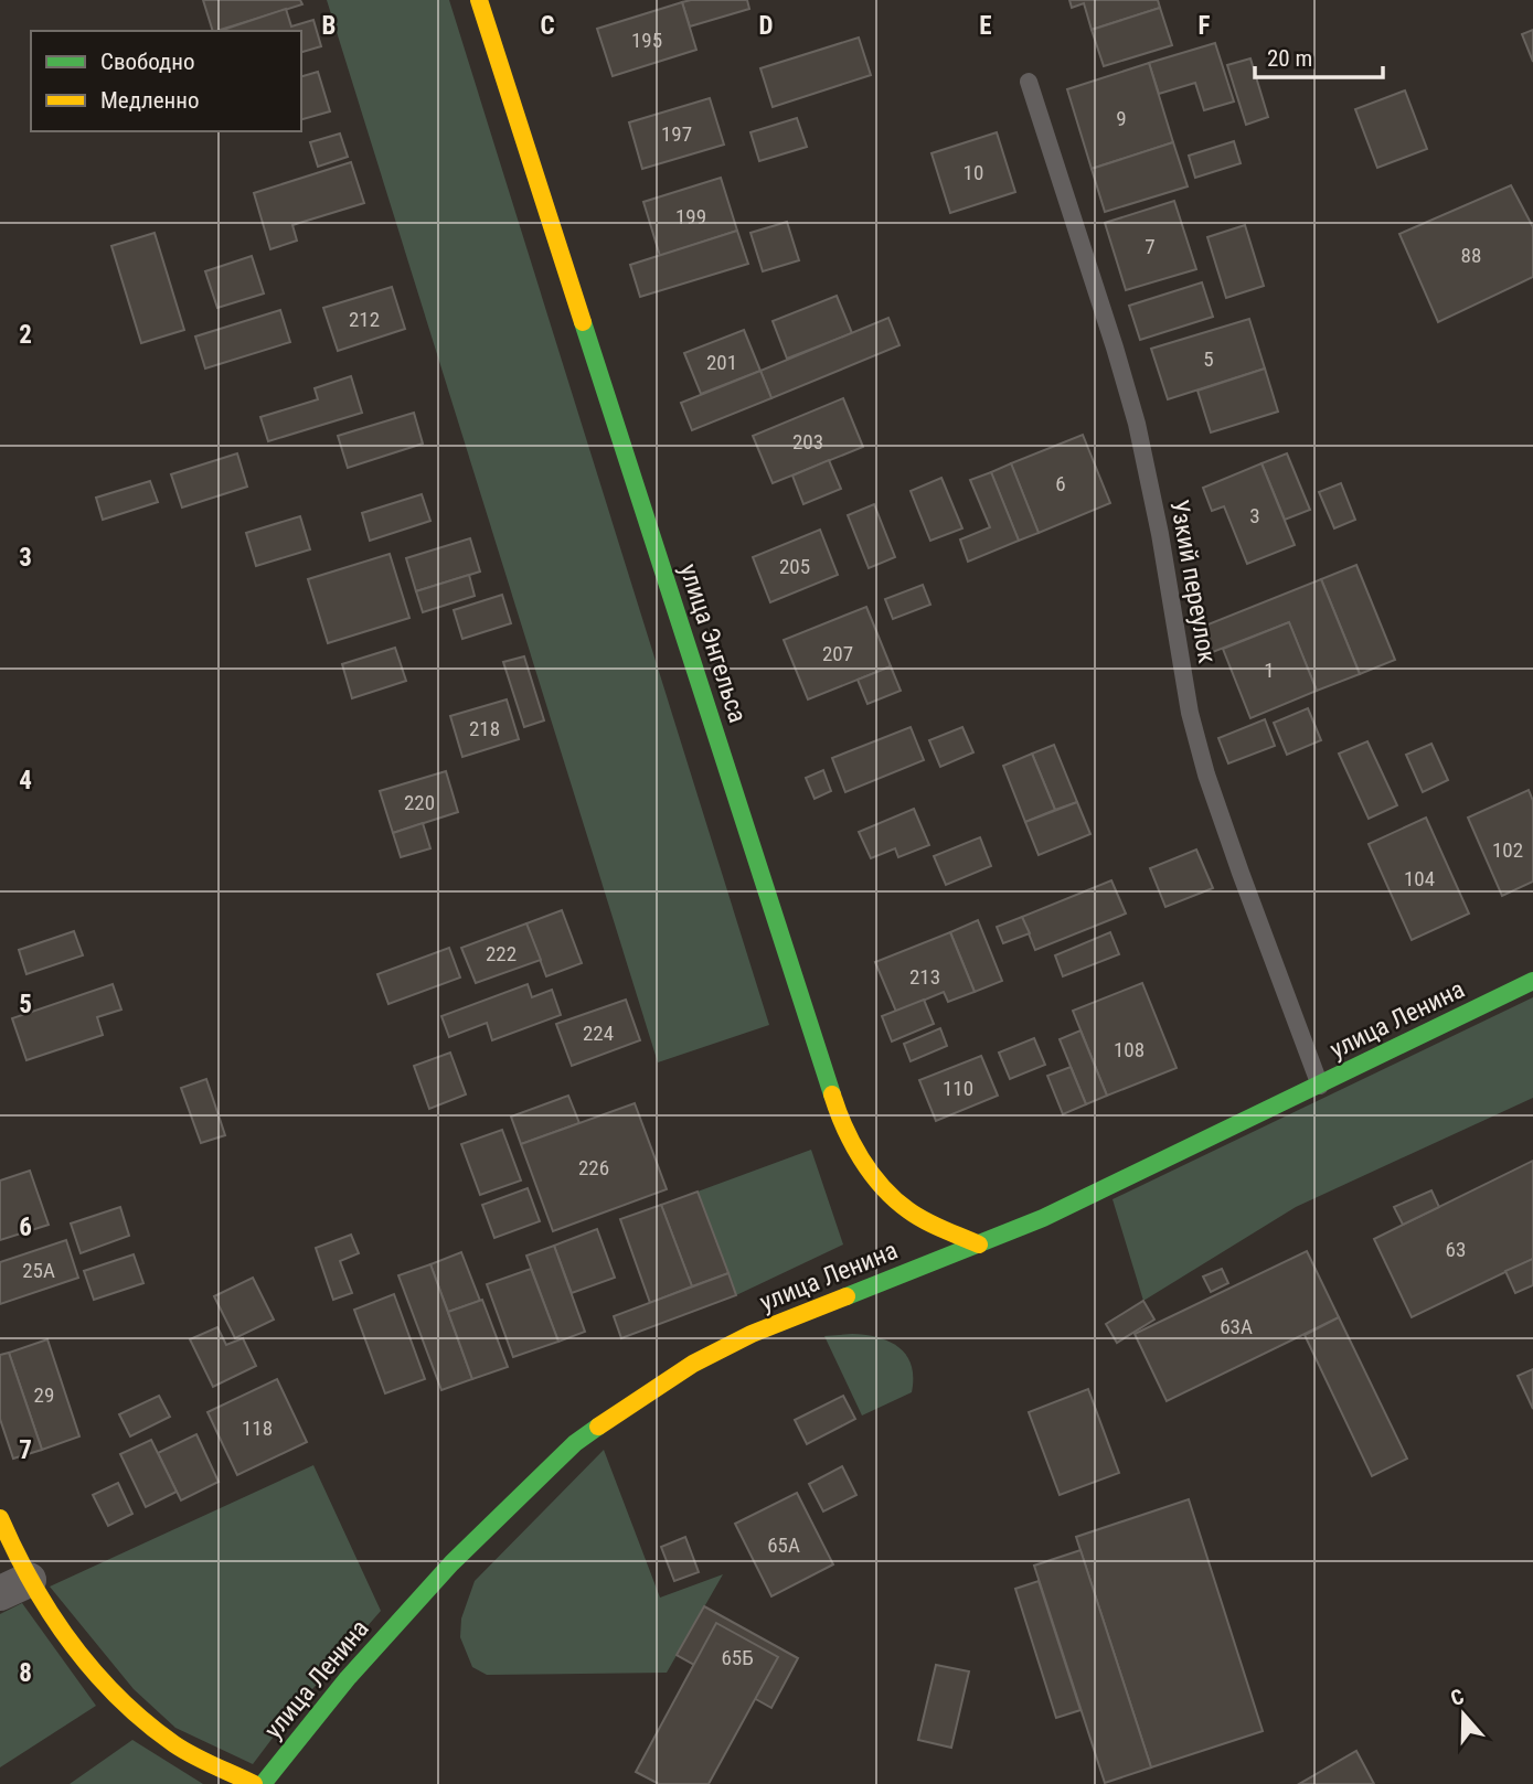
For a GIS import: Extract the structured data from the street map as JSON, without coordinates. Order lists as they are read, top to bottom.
{
  "streets": {
    "street": ["улица Энгельса", "улица Ленина"],
    "lane": ["Узкий переулок"]
  },
  "crossings": [
    ["Узкий переулок", "улица Ленина"],
    ["улица Энгельса", "улица Ленина"]
  ],
  "house_numbers": [
    "195",
    "9",
    "197",
    "10",
    "199",
    "7",
    "88",
    "212",
    "5",
    "201",
    "203",
    "6",
    "3",
    "205",
    "207",
    "1",
    "218",
    "220",
    "102",
    "104",
    "222",
    "213",
    "224",
    "108",
    "110",
    "226",
    "63",
    "25А",
    "63А",
    "29",
    "118",
    "65А",
    "65Б"
  ],
  "legend": ["Свободно", "Медленно"],
  "scale_bar": "20 m",
  "north": "top",
  "grid": {
    "columns": [
      "B",
      "C",
      "D",
      "E",
      "F"
    ],
    "rows": [
      "2",
      "3",
      "4",
      "5",
      "6",
      "7",
      "8"
    ]
  }
}
